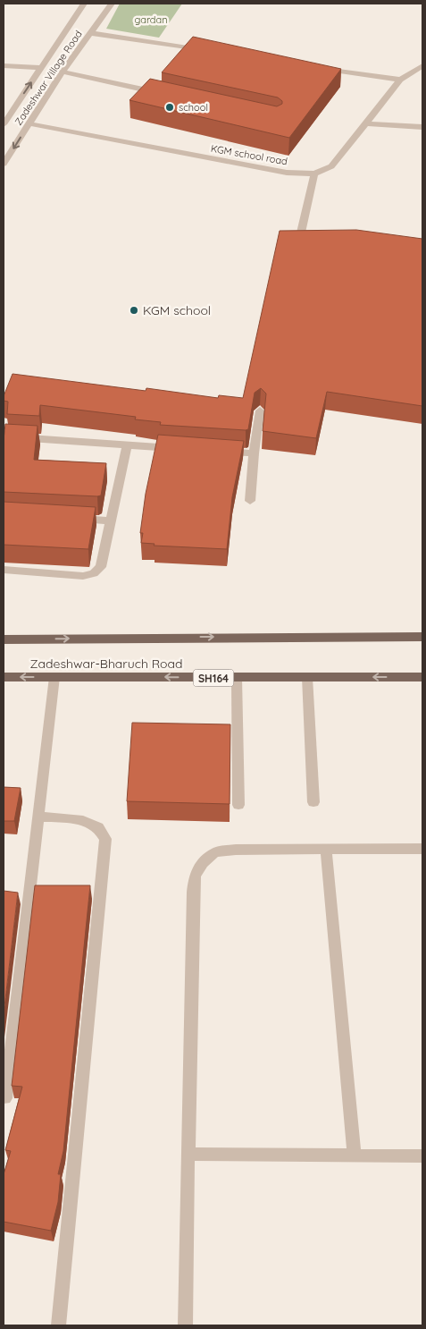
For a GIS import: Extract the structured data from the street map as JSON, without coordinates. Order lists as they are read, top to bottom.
{
  "streets": {
    "main road": ["Zadeshwar-Bharuch Road", "SH164"],
    "street": ["Zadeshwar Village Road", "KGM school road"]
  },
  "crossings": [
    ["Zadeshwar Village Road", "KGM school road"]
  ],
  "parks": ["gardan"],
  "places": ["school", "KGM school"]
}
